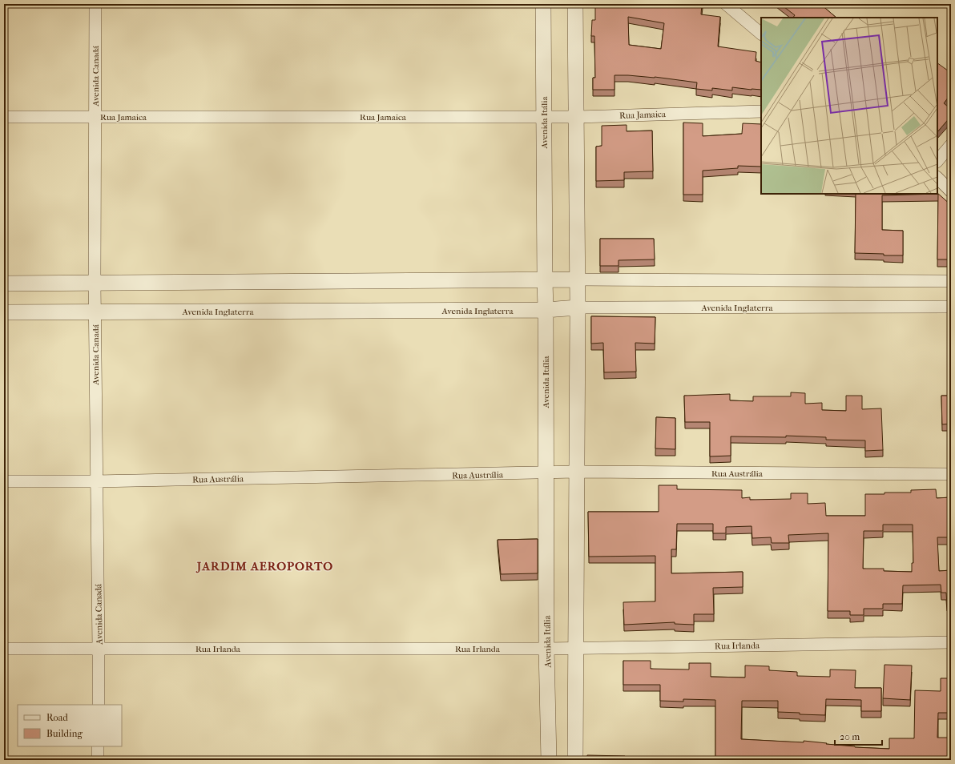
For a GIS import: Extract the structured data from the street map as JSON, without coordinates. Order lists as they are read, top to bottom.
{
  "streets": {
    "street": [
      "Avenida Canadá",
      "Rua Jamaica",
      "Avenida Itália",
      "Avenida Inglaterra",
      "Rua Austrália",
      "Rua Irlanda"
    ]
  },
  "crossings": [
    ["Avenida Canadá", "Rua Jamaica"],
    ["Avenida Canadá", "Avenida Inglaterra"],
    ["Avenida Canadá", "Rua Austrália"],
    ["Avenida Canadá", "Rua Irlanda"],
    ["Rua Jamaica", "Avenida Itália"],
    ["Avenida Itália", "Avenida Inglaterra"],
    ["Avenida Itália", "Rua Austrália"],
    ["Avenida Itália", "Rua Irlanda"]
  ],
  "districts": ["JARDIM AEROPORTO"],
  "legend": ["Road", "Building"],
  "scale_bar": "20 m"
}
